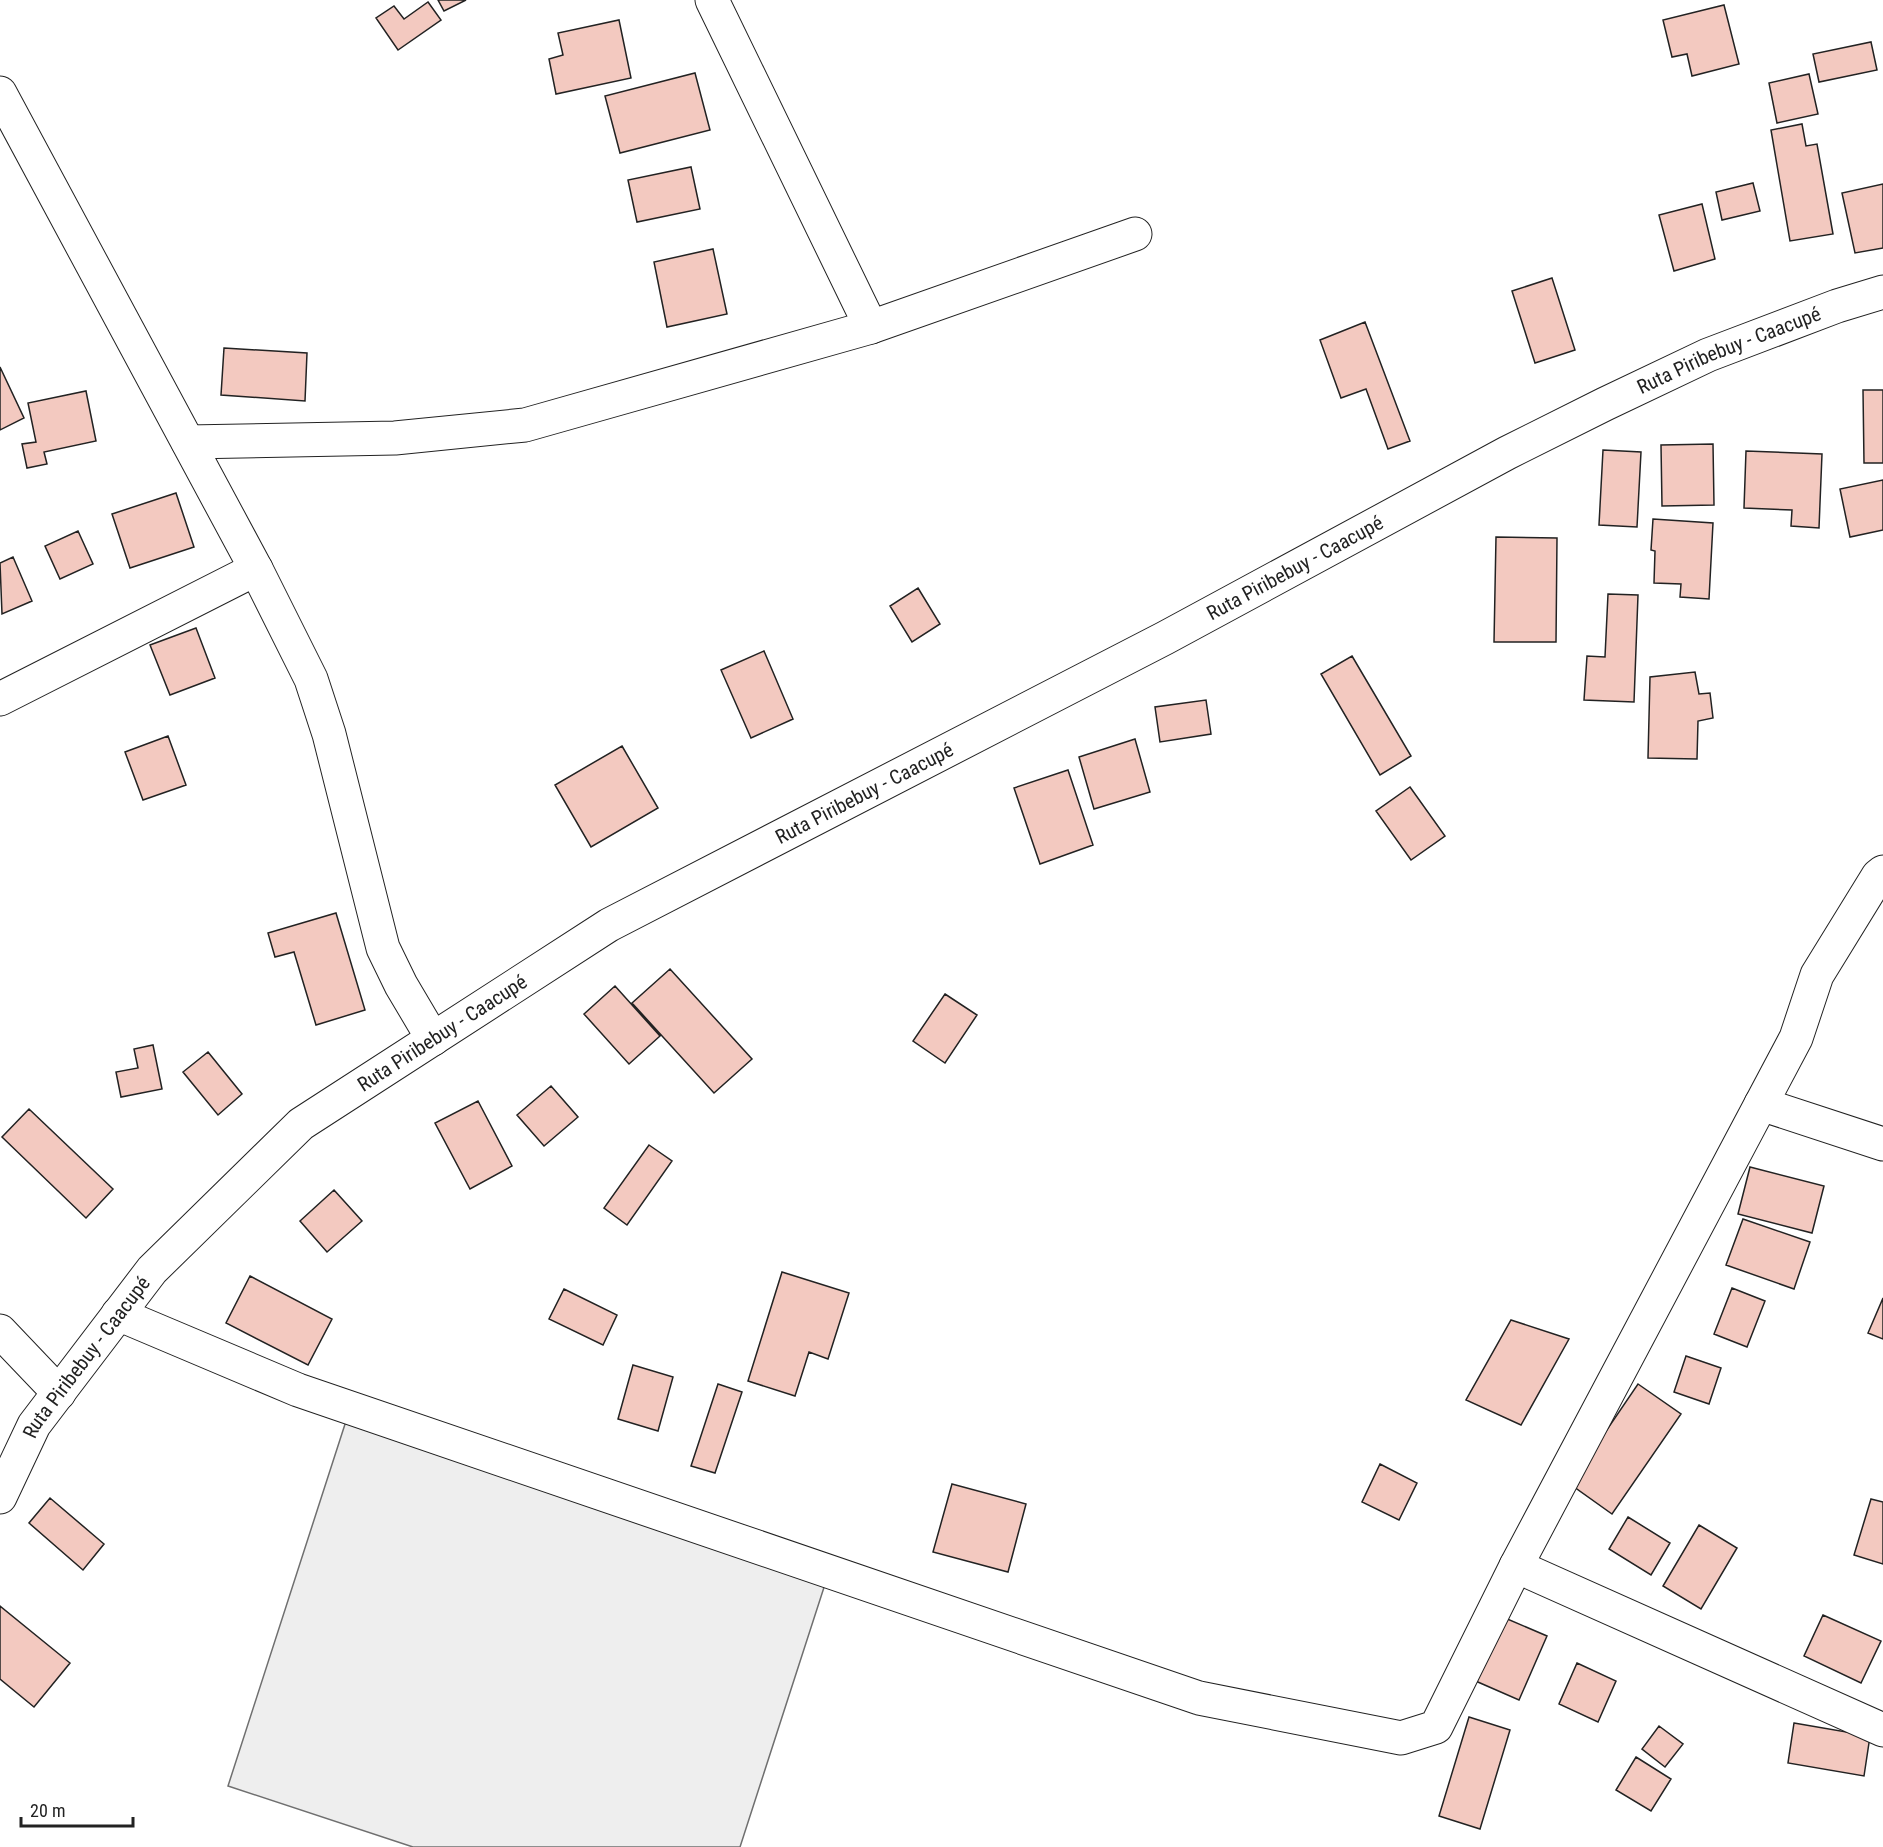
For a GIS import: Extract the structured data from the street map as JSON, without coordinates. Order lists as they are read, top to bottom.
{
  "streets": {
    "street": ["Ruta Piribebuy - Caacupé"]
  },
  "scale_bar": "20 m"
}
